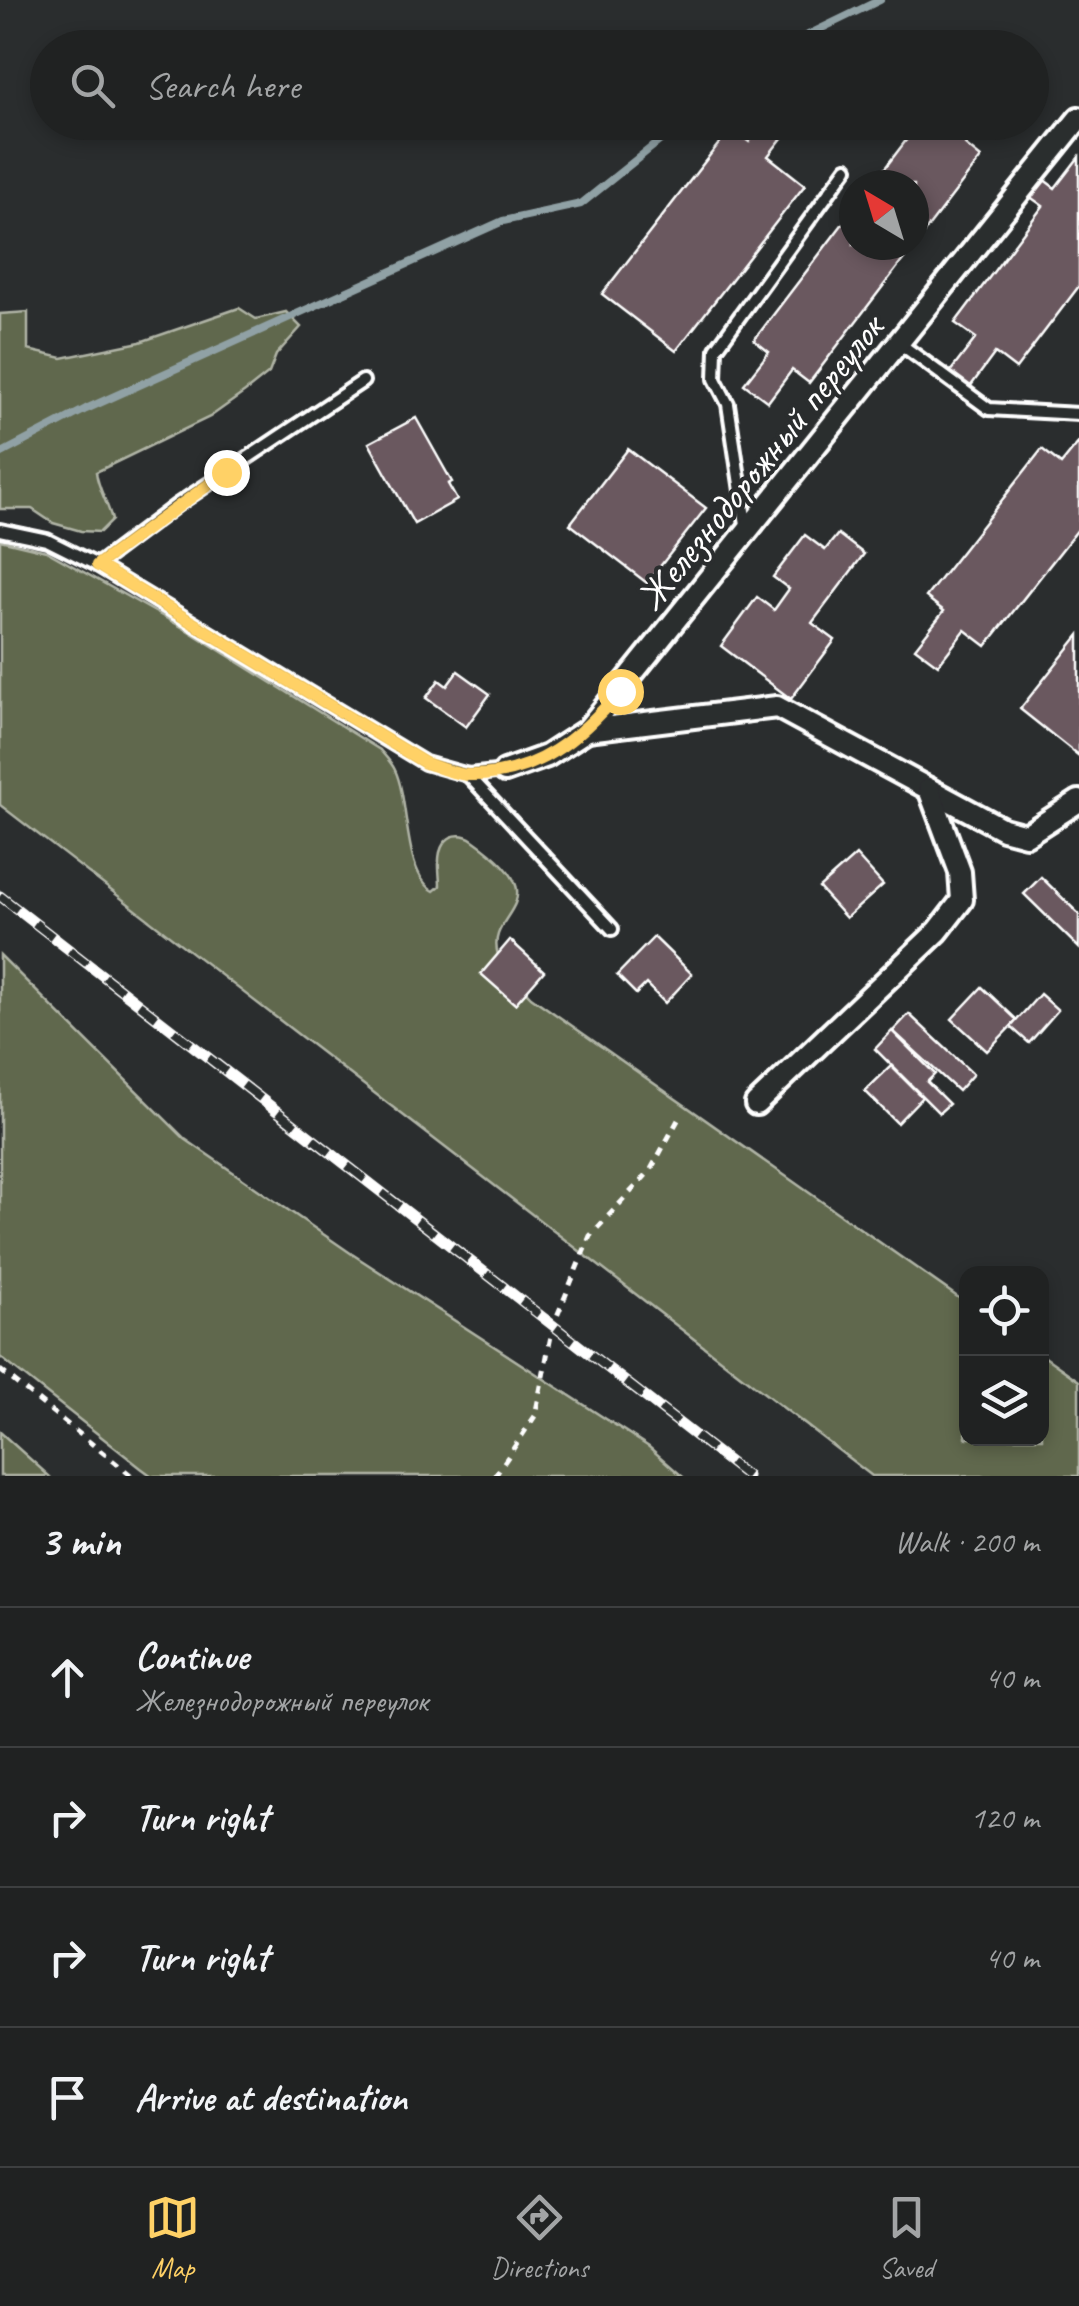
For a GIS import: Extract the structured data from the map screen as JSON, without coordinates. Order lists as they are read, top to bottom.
{
  "streets": {
    "street": ["Железнодорожный переулок"]
  },
  "north": "top left",
  "page": {
    "search": "Search here",
    "heading": ["3 min", "Walk · 200 m"],
    "list": [
      ["Continue", "Железнодорожный переулок", "40 m"],
      ["Turn right", "120 m"],
      ["Turn right", "40 m"],
      "Arrive at destination"
    ],
    "nav": ["Map", "Directions", "Saved"]
  }
}
